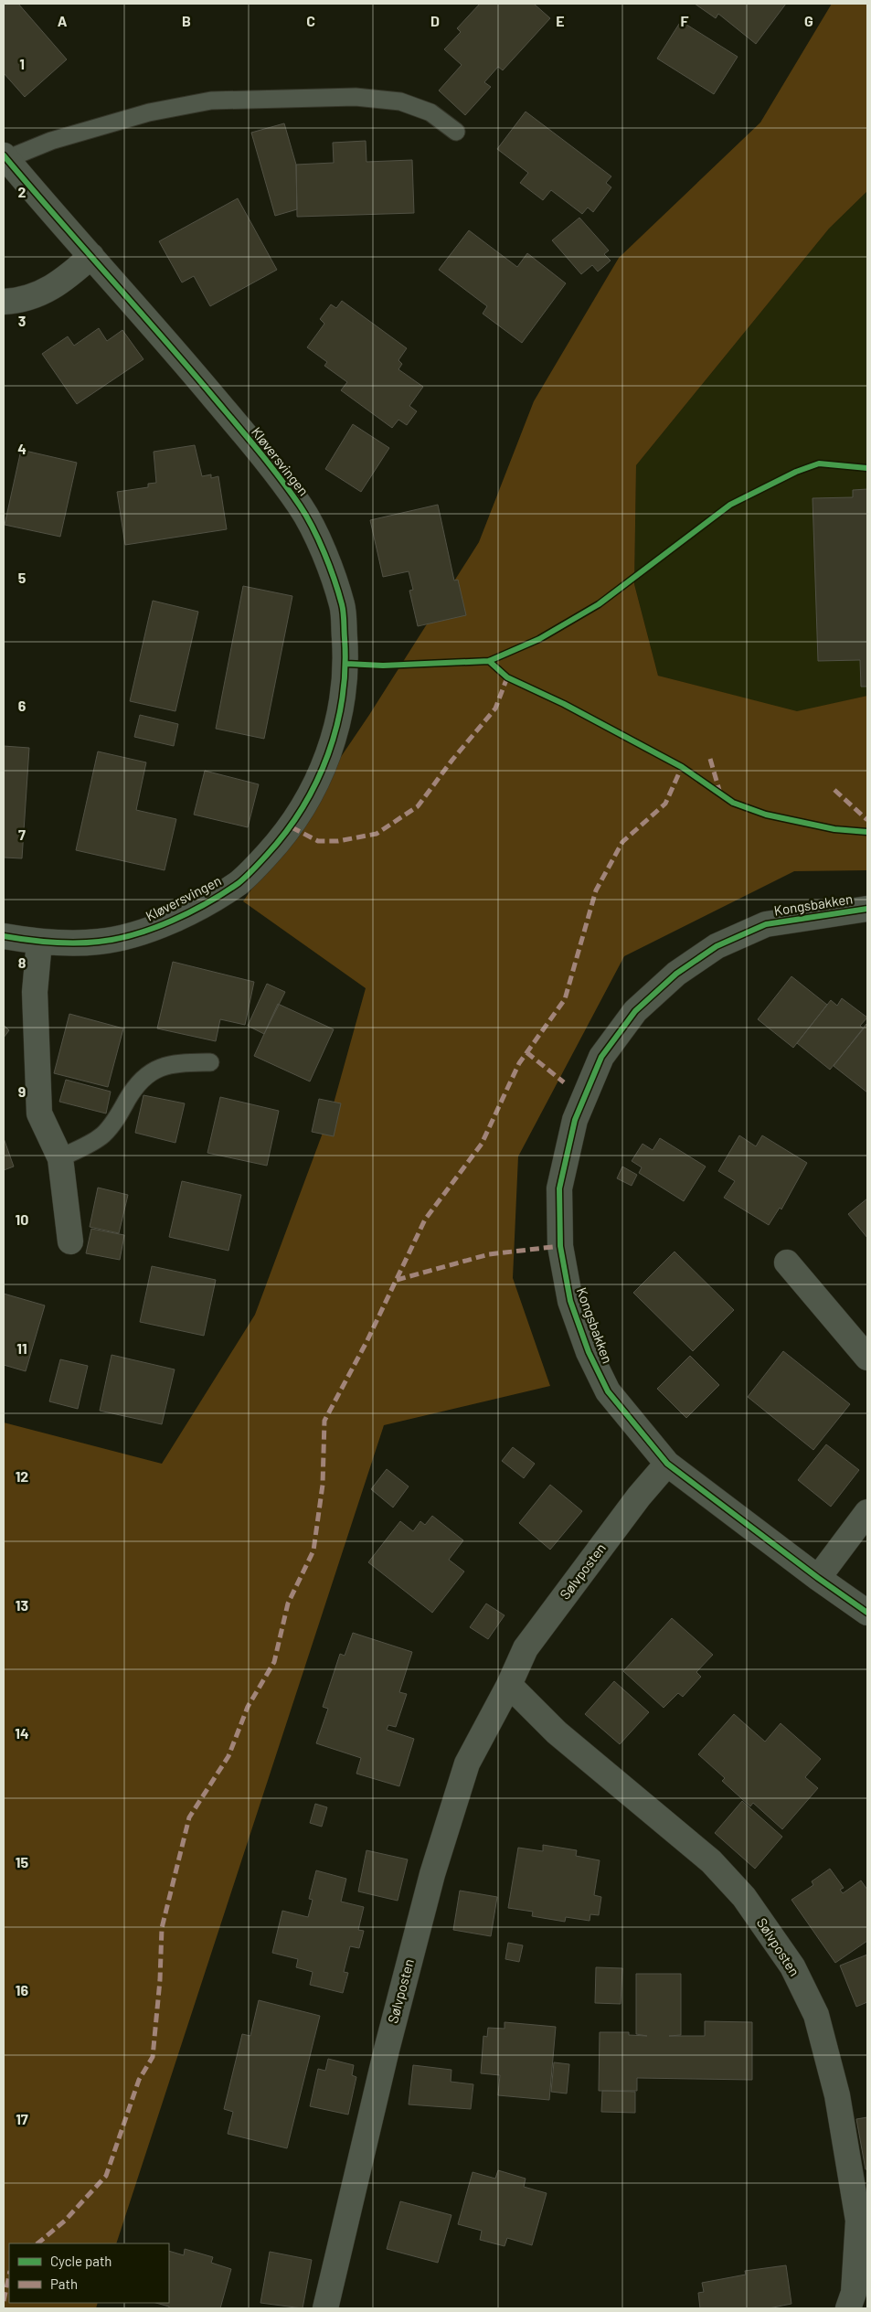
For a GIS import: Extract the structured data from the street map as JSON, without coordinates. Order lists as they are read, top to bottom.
{
  "streets": {
    "street": ["Kløversvingen", "Kongsbakken", "Sølvposten"]
  },
  "crossings": [
    ["Kongsbakken", "Sølvposten"]
  ],
  "legend": ["Cycle path", "Path"],
  "grid": {
    "columns": [
      "A",
      "B",
      "C",
      "D",
      "E",
      "F",
      "G"
    ],
    "rows": [
      "1",
      "2",
      "3",
      "4",
      "5",
      "6",
      "7",
      "8",
      "9",
      "10",
      "11",
      "12",
      "13",
      "14",
      "15",
      "16",
      "17"
    ]
  }
}
